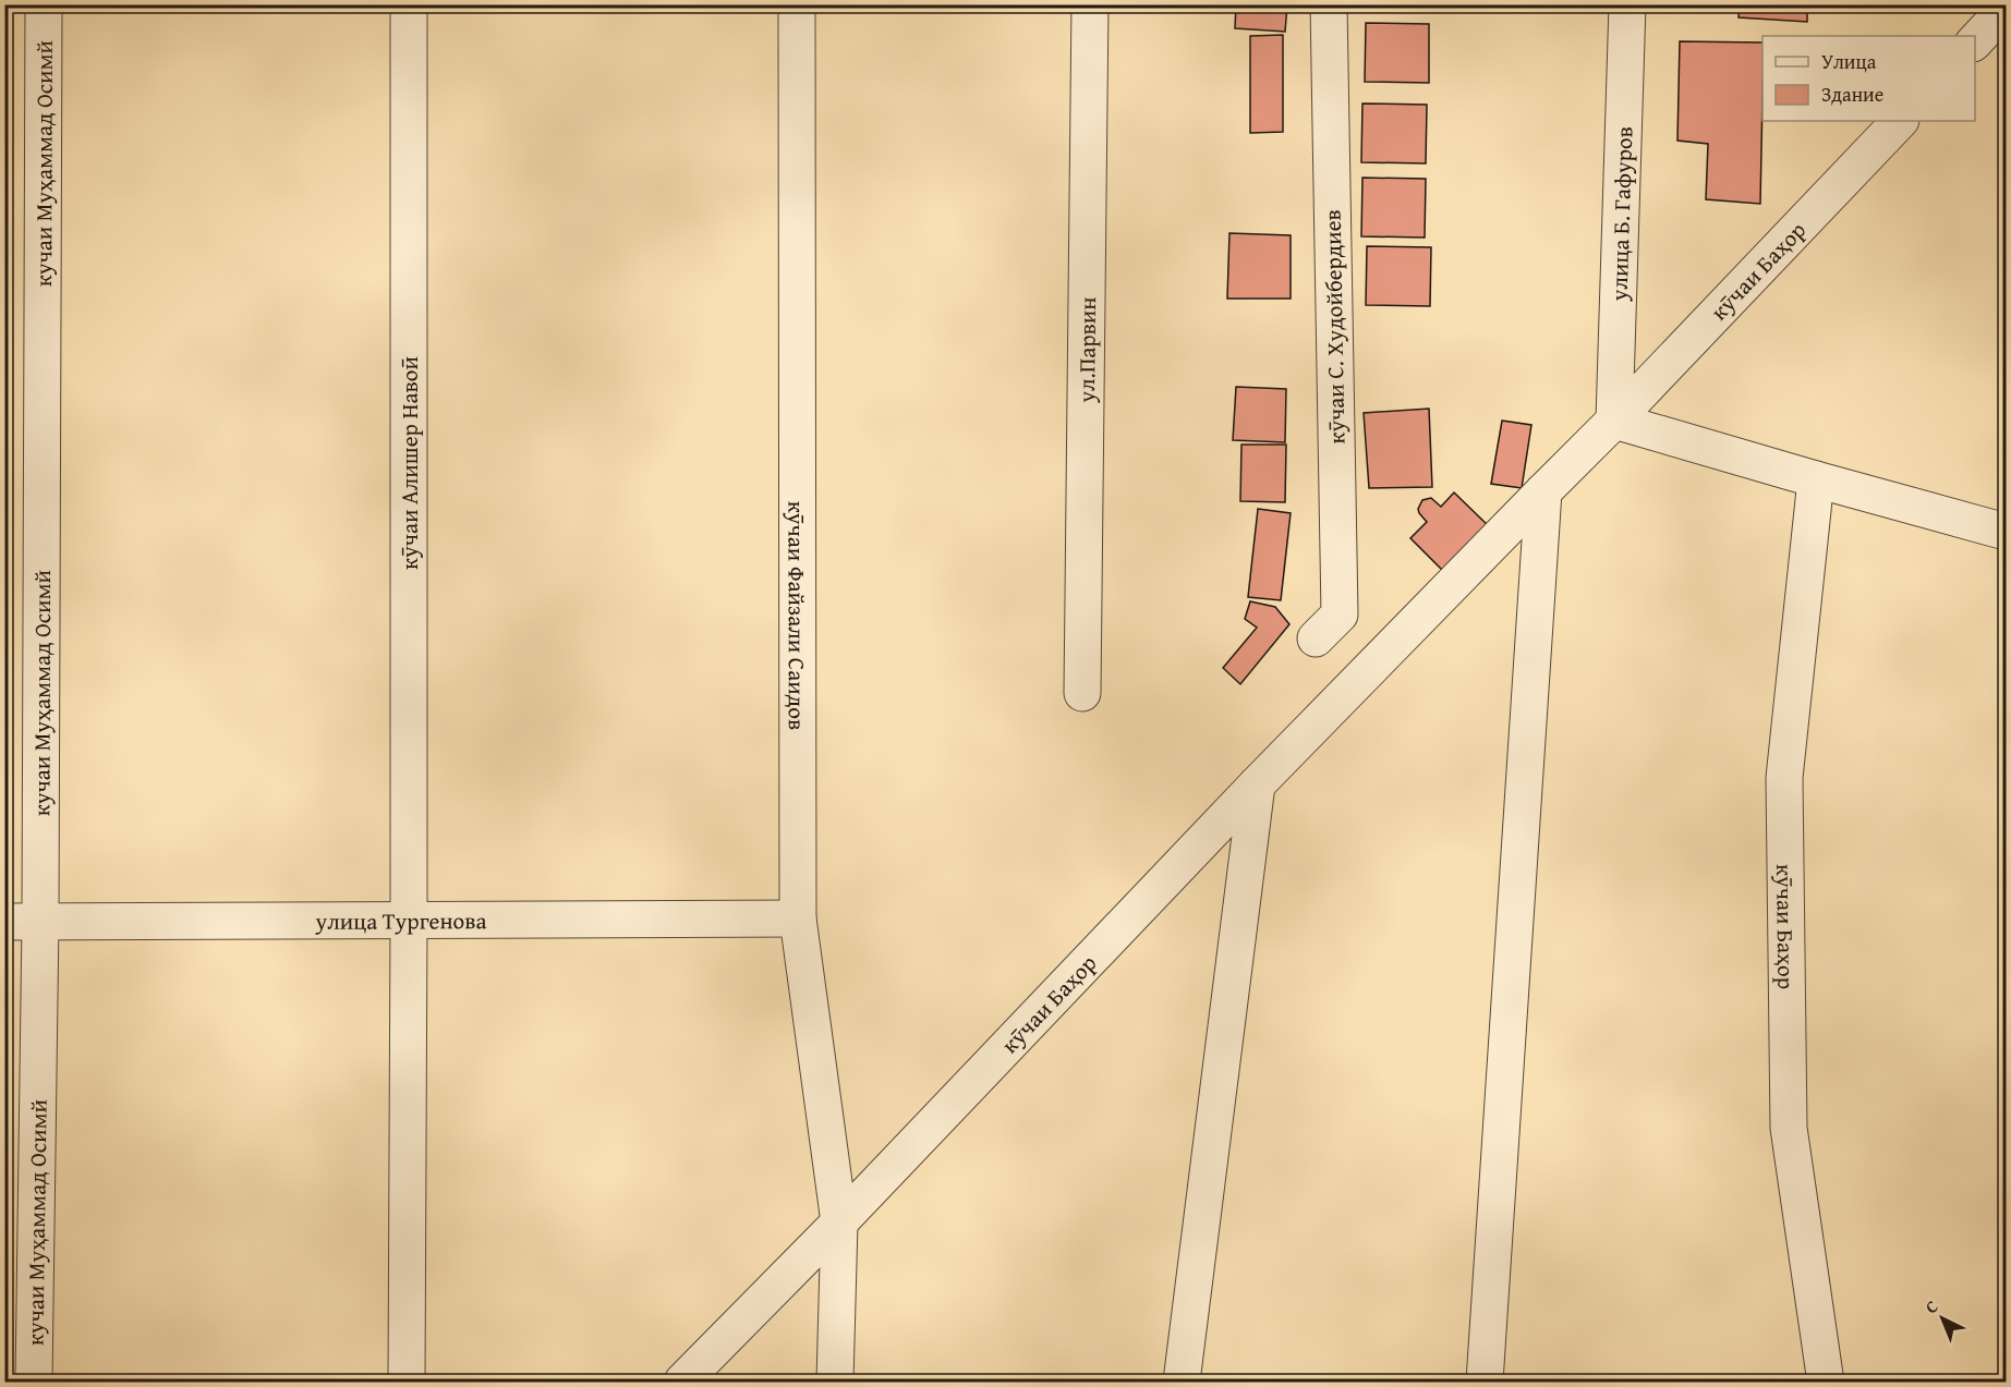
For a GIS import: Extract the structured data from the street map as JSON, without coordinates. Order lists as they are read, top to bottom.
{
  "streets": {
    "street": [
      "кучаи Муҳаммад Осимй",
      "улица Б. Гафуров",
      "кӯчаи Баҳор",
      "кӯчаи С. Худойбердиев",
      "ул.Парвин",
      "кӯчаи Алишер Навоӣ",
      "кӯчаи Файзали Саидов",
      "улица Тургенова"
    ]
  },
  "crossings": [
    ["кучаи Муҳаммад Осимй", "улица Тургенова"],
    ["улица Б. Гафуров", "кӯчаи Баҳор"],
    ["кӯчаи Баҳор", "кӯчаи Файзали Саидов"],
    ["кӯчаи Алишер Навоӣ", "улица Тургенова"],
    ["кӯчаи Файзали Саидов", "улица Тургенова"]
  ],
  "legend": ["Улица", "Здание"],
  "north": "top left"
}
